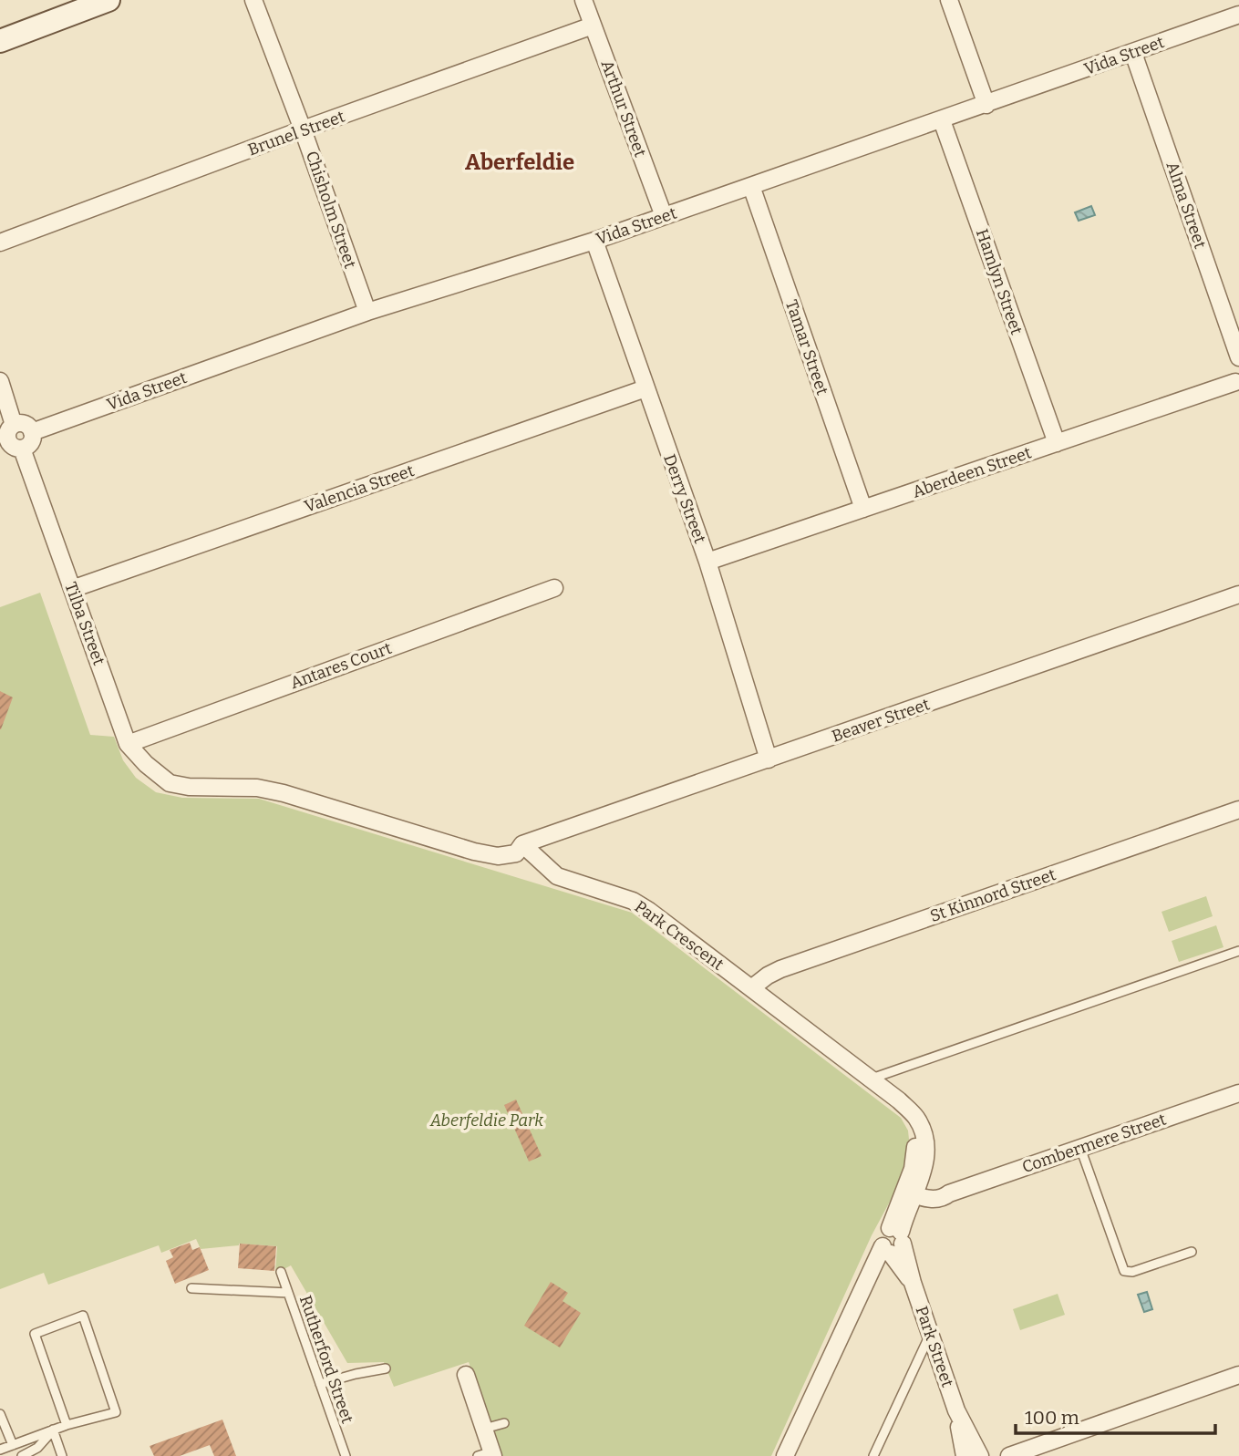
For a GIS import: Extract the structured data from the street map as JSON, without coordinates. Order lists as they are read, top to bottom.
{
  "streets": {
    "street": [
      "Vida Street",
      "Arthur Street",
      "Brunel Street",
      "Alma Street",
      "Chisholm Street",
      "Hamlyn Street",
      "Tamar Street",
      "Aberdeen Street",
      "Valencia Street",
      "Derry Street",
      "Tilba Street",
      "Antares Court",
      "Beaver Street",
      "St Kinnord Street",
      "Park Crescent",
      "Combermere Street",
      "Park Street"
    ],
    "lane": ["Rutherford Street"]
  },
  "crossings": [
    ["Vida Street", "Arthur Street"],
    ["Vida Street", "Alma Street"],
    ["Vida Street", "Chisholm Street"],
    ["Vida Street", "Hamlyn Street"],
    ["Vida Street", "Tamar Street"],
    ["Vida Street", "Derry Street"],
    ["Vida Street", "Tilba Street"],
    ["Arthur Street", "Brunel Street"],
    ["Brunel Street", "Chisholm Street"],
    ["Hamlyn Street", "Aberdeen Street"],
    ["Tamar Street", "Aberdeen Street"],
    ["Aberdeen Street", "Derry Street"],
    ["Valencia Street", "Derry Street"],
    ["Valencia Street", "Tilba Street"],
    ["Derry Street", "Beaver Street"],
    ["Tilba Street", "Antares Court"],
    ["Tilba Street", "Beaver Street"],
    ["Tilba Street", "Park Crescent"],
    ["Beaver Street", "Park Crescent"],
    ["St Kinnord Street", "Park Crescent"],
    ["Park Crescent", "Combermere Street"],
    ["Park Crescent", "Park Street"]
  ],
  "districts": ["Aberfeldie"],
  "parks": ["Aberfeldie Park"],
  "scale_bar": "100 m"
}
